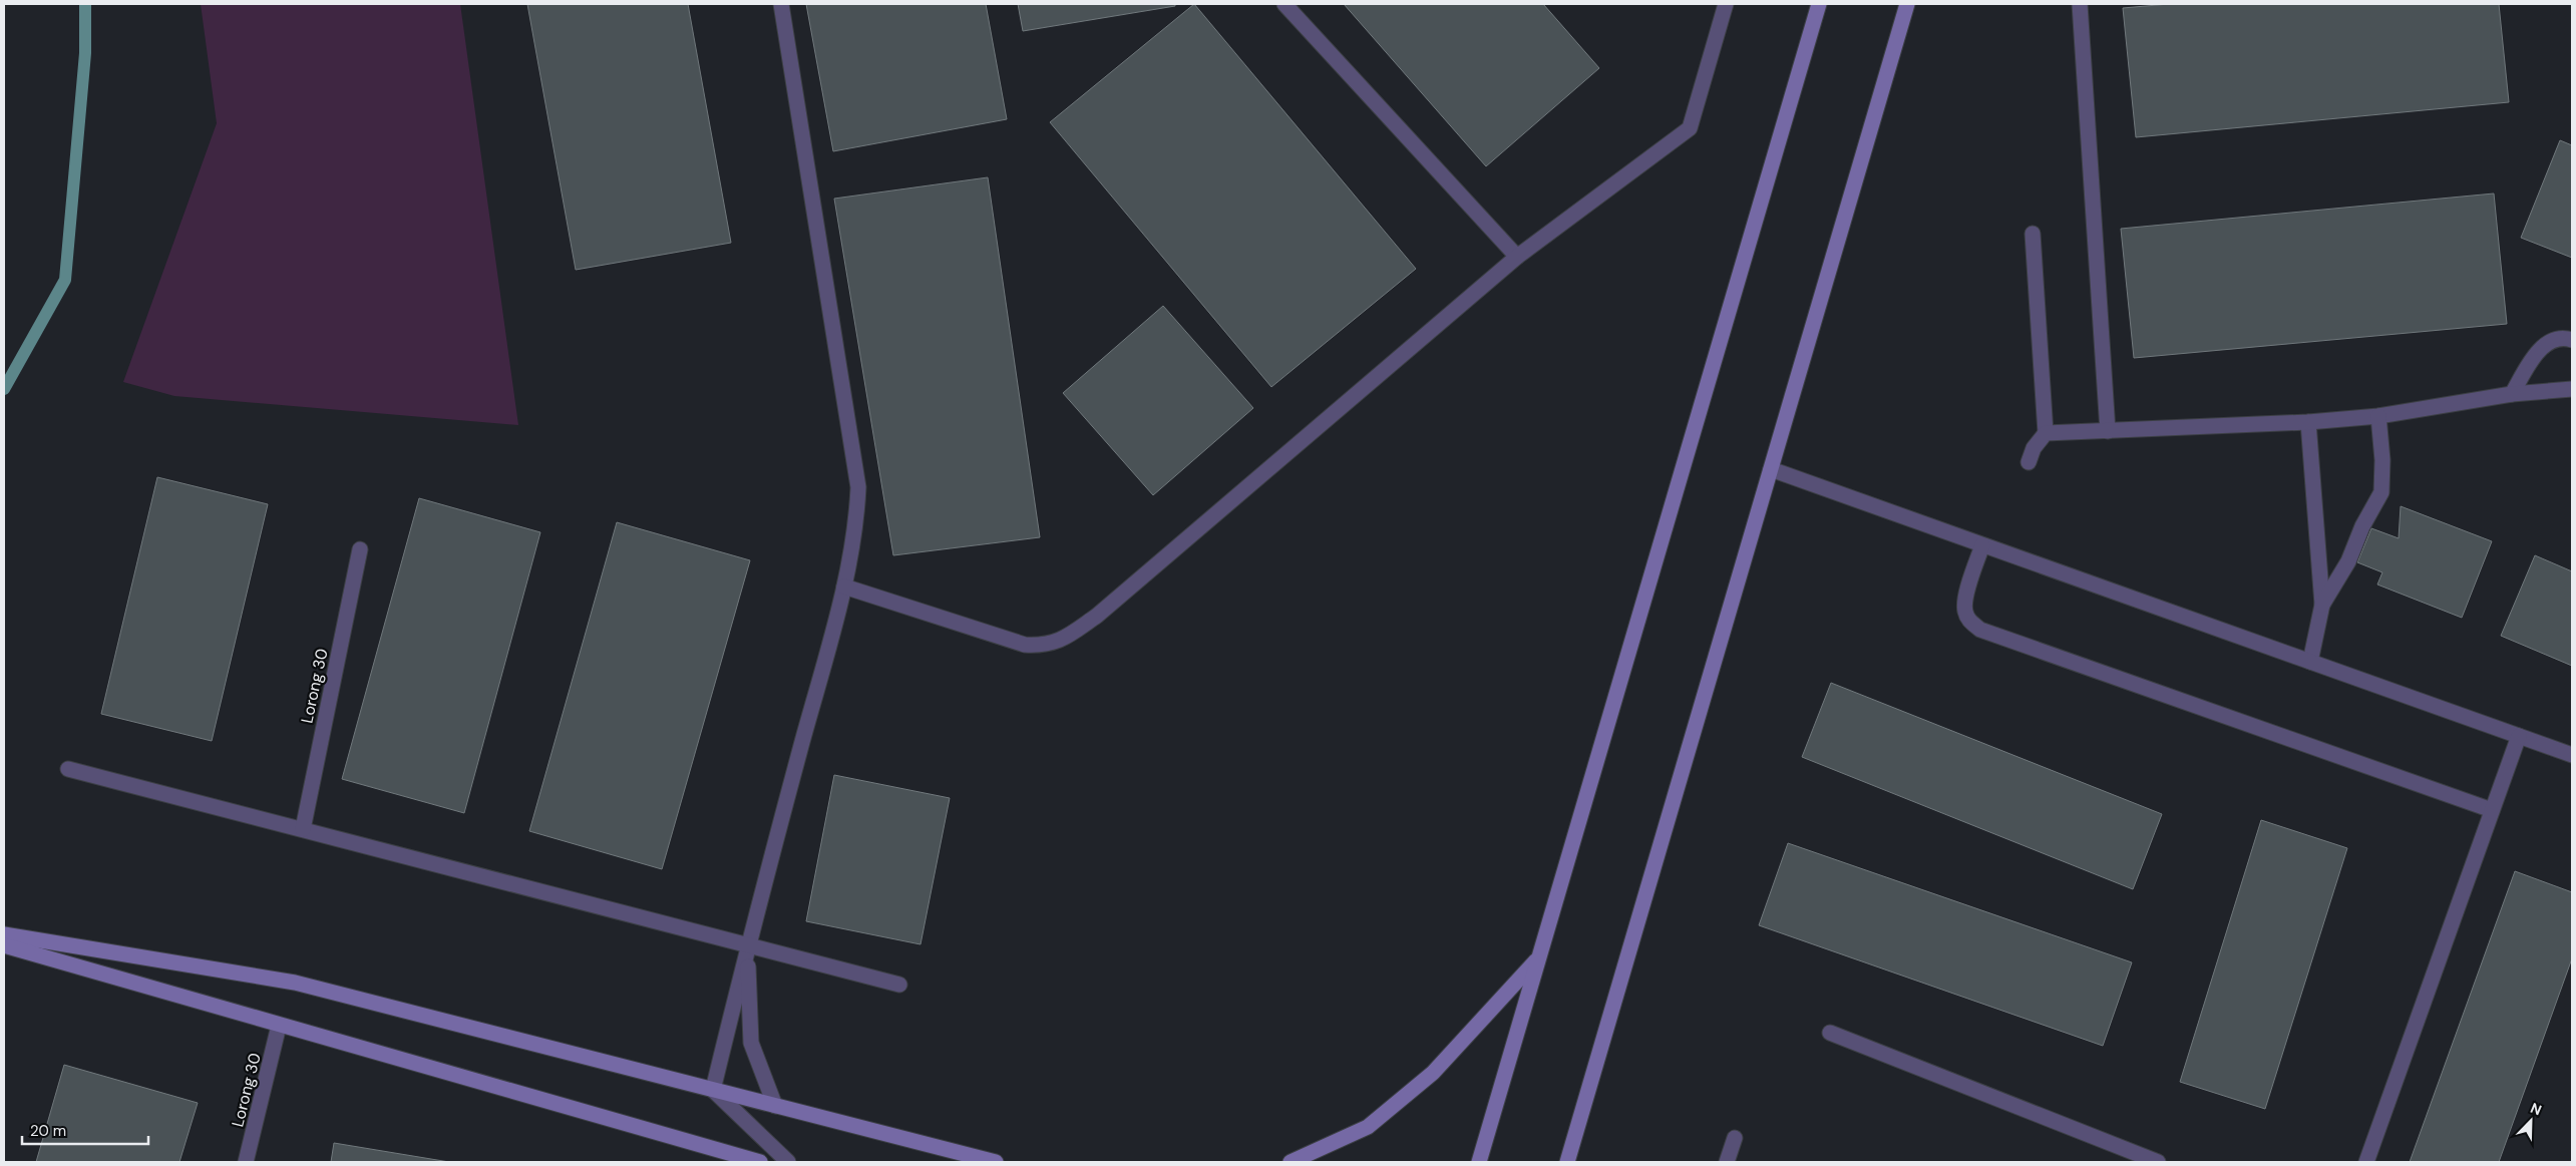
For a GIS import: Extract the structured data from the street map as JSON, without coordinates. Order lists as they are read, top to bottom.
{
  "streets": {
    "street": ["Lorong 30"]
  },
  "scale_bar": "20 m",
  "north": "top right"
}
